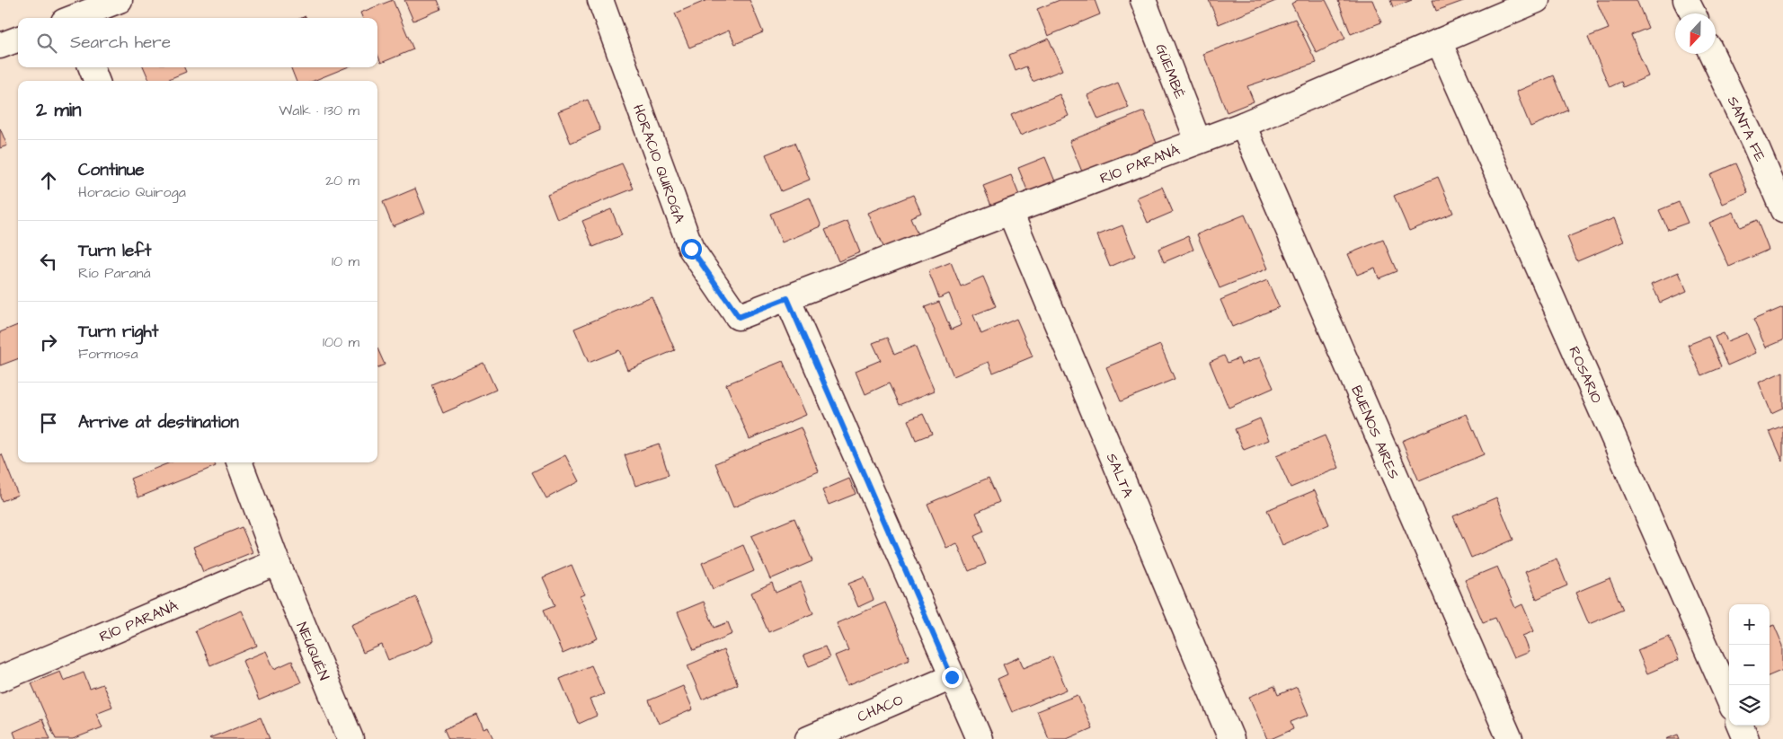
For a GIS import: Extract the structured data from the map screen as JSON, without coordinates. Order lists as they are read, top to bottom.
{
  "streets": {
    "street": [
      "GÜEMBÉ",
      "SANTA FE",
      "HORACIO QUIROGA",
      "RÍO PARANÁ",
      "ROSARIO",
      "BUENOS AIRES",
      "SALTA",
      "NEUQUÉN",
      "CHACO"
    ]
  },
  "crossings": [
    ["GÜEMBÉ", "RÍO PARANÁ"],
    ["HORACIO QUIROGA", "RÍO PARANÁ"],
    ["RÍO PARANÁ", "ROSARIO"],
    ["RÍO PARANÁ", "BUENOS AIRES"],
    ["RÍO PARANÁ", "SALTA"],
    ["RÍO PARANÁ", "NEUQUÉN"]
  ],
  "north": "bottom",
  "page": {
    "search": "Search here",
    "heading": ["2 min", "Walk · 130 m"],
    "list": [
      ["Continue", "Horacio Quiroga", "20 m"],
      ["Turn left", "Río Paraná", "10 m"],
      ["Turn right", "Formosa", "100 m"],
      "Arrive at destination"
    ],
    "map_buttons": ["+", "−"]
  }
}
